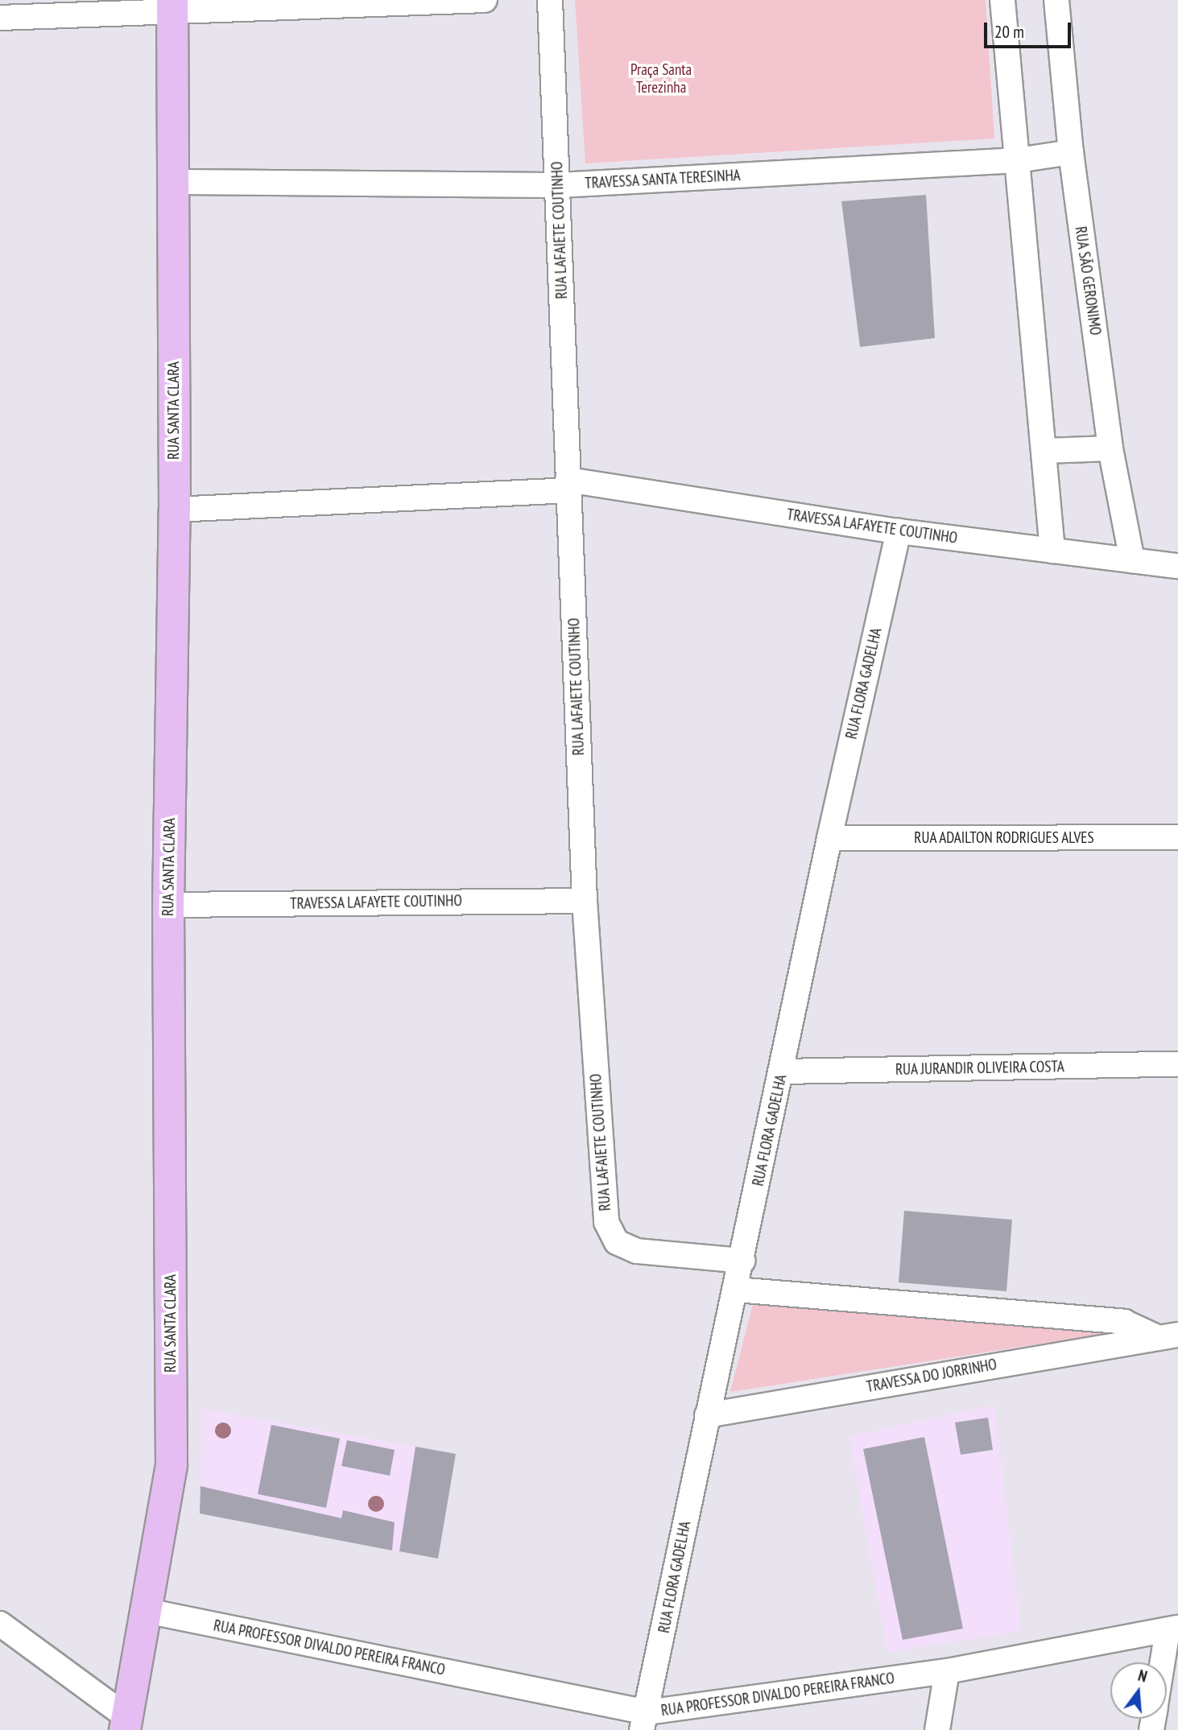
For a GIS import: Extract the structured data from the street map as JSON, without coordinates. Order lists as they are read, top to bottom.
{
  "streets": {
    "street": [
      "TRAVESSA SANTA TERESINHA",
      "RUA LAFAIETE COUTINHO",
      "RUA SÃO GERONIMO",
      "RUA SANTA CLARA",
      "TRAVESSA LAFAYETE COUTINHO",
      "RUA FLORA GADELHA",
      "RUA ADAILTON RODRIGUES ALVES",
      "RUA JURANDIR OLIVEIRA COSTA",
      "TRAVESSA DO JORRINHO",
      "RUA PROFESSOR DIVALDO PEREIRA FRANCO"
    ]
  },
  "crossings": [
    ["TRAVESSA SANTA TERESINHA", "RUA LAFAIETE COUTINHO"],
    ["TRAVESSA SANTA TERESINHA", "RUA SÃO GERONIMO"],
    ["TRAVESSA SANTA TERESINHA", "RUA SANTA CLARA"],
    ["RUA LAFAIETE COUTINHO", "TRAVESSA LAFAYETE COUTINHO"],
    ["RUA LAFAIETE COUTINHO", "RUA FLORA GADELHA"],
    ["RUA SÃO GERONIMO", "TRAVESSA LAFAYETE COUTINHO"],
    ["RUA SANTA CLARA", "TRAVESSA LAFAYETE COUTINHO"],
    ["RUA SANTA CLARA", "RUA PROFESSOR DIVALDO PEREIRA FRANCO"],
    ["TRAVESSA LAFAYETE COUTINHO", "RUA FLORA GADELHA"],
    ["RUA FLORA GADELHA", "RUA ADAILTON RODRIGUES ALVES"],
    ["RUA FLORA GADELHA", "RUA JURANDIR OLIVEIRA COSTA"],
    ["RUA FLORA GADELHA", "TRAVESSA DO JORRINHO"],
    ["RUA FLORA GADELHA", "RUA PROFESSOR DIVALDO PEREIRA FRANCO"]
  ],
  "parks": ["Praça Santa Terezinha"],
  "scale_bar": "20 m",
  "north": "top"
}
